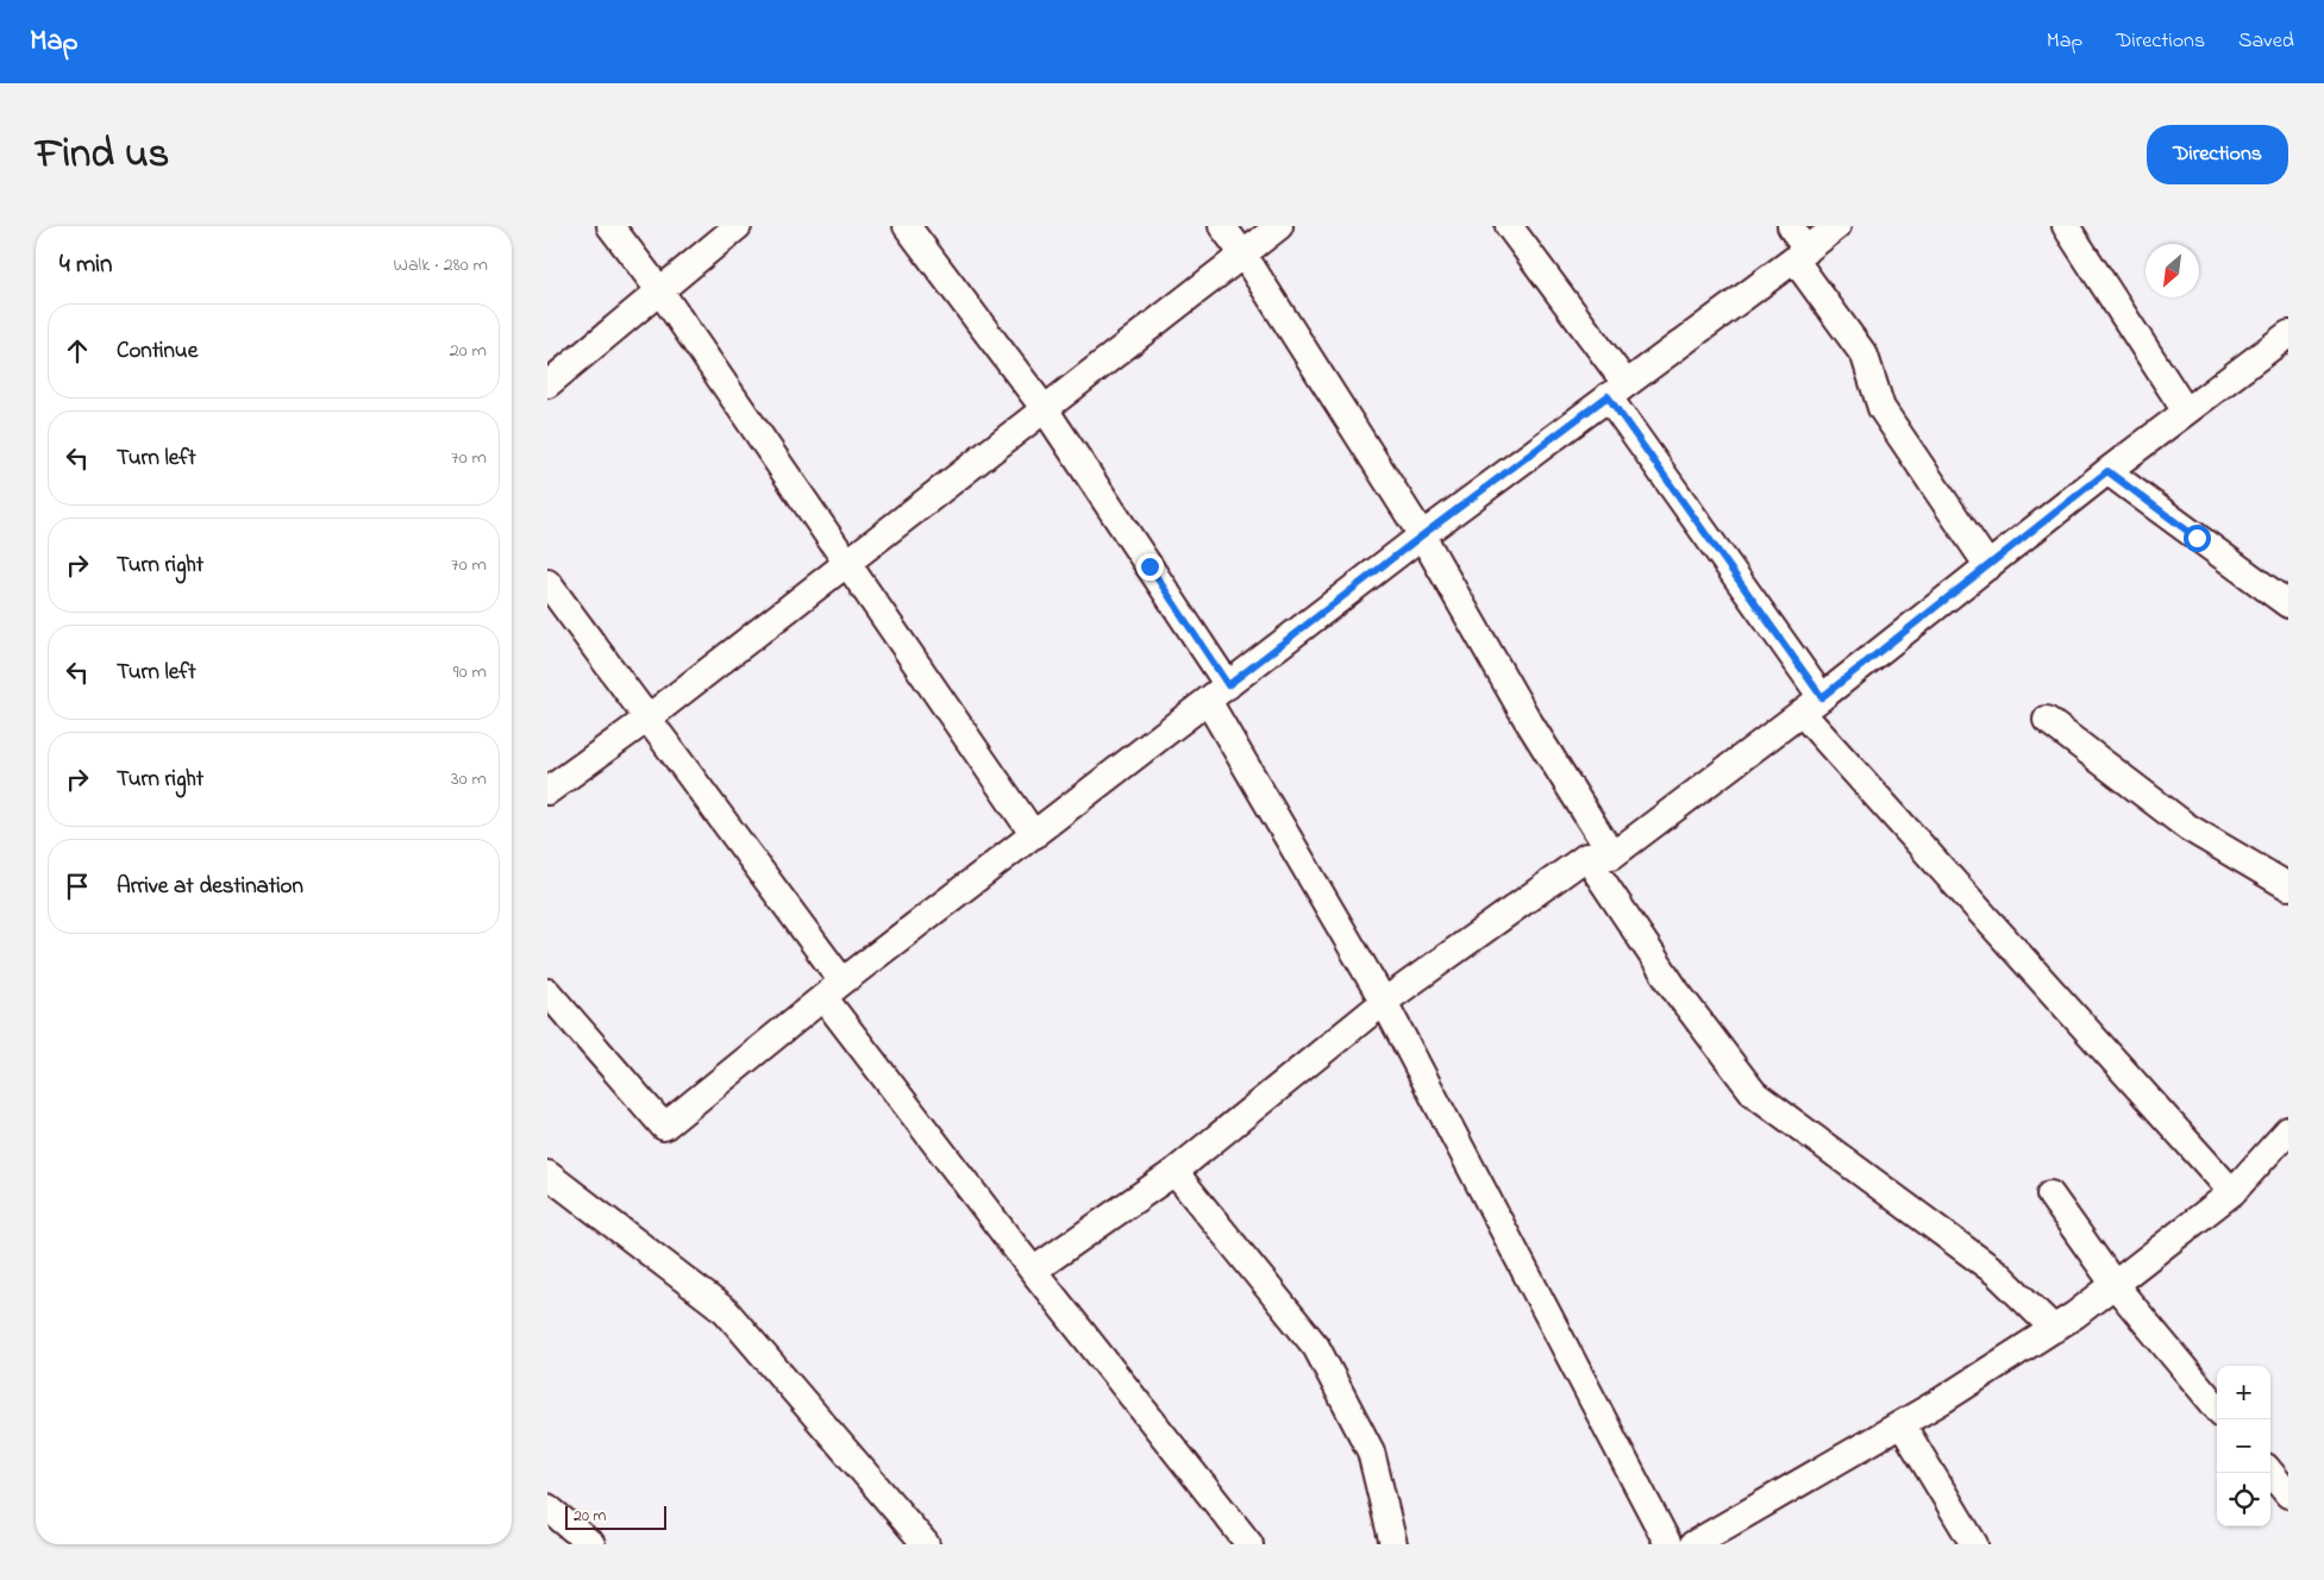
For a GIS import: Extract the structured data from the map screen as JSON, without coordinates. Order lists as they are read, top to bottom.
{
  "scale_bar": "20 m",
  "north": "bottom left",
  "page": {
    "header": "Map",
    "nav": ["Map", "Directions", "Saved"],
    "title": "Find us",
    "buttons": "Directions",
    "heading": ["4 min", "Walk · 280 m"],
    "list": [
      ["Continue", "20 m"],
      ["Turn left", "70 m"],
      ["Turn right", "70 m"],
      ["Turn left", "90 m"],
      ["Turn right", "30 m"],
      "Arrive at destination"
    ],
    "map_buttons": ["+", "−"],
    "scale": "20 m"
  }
}
